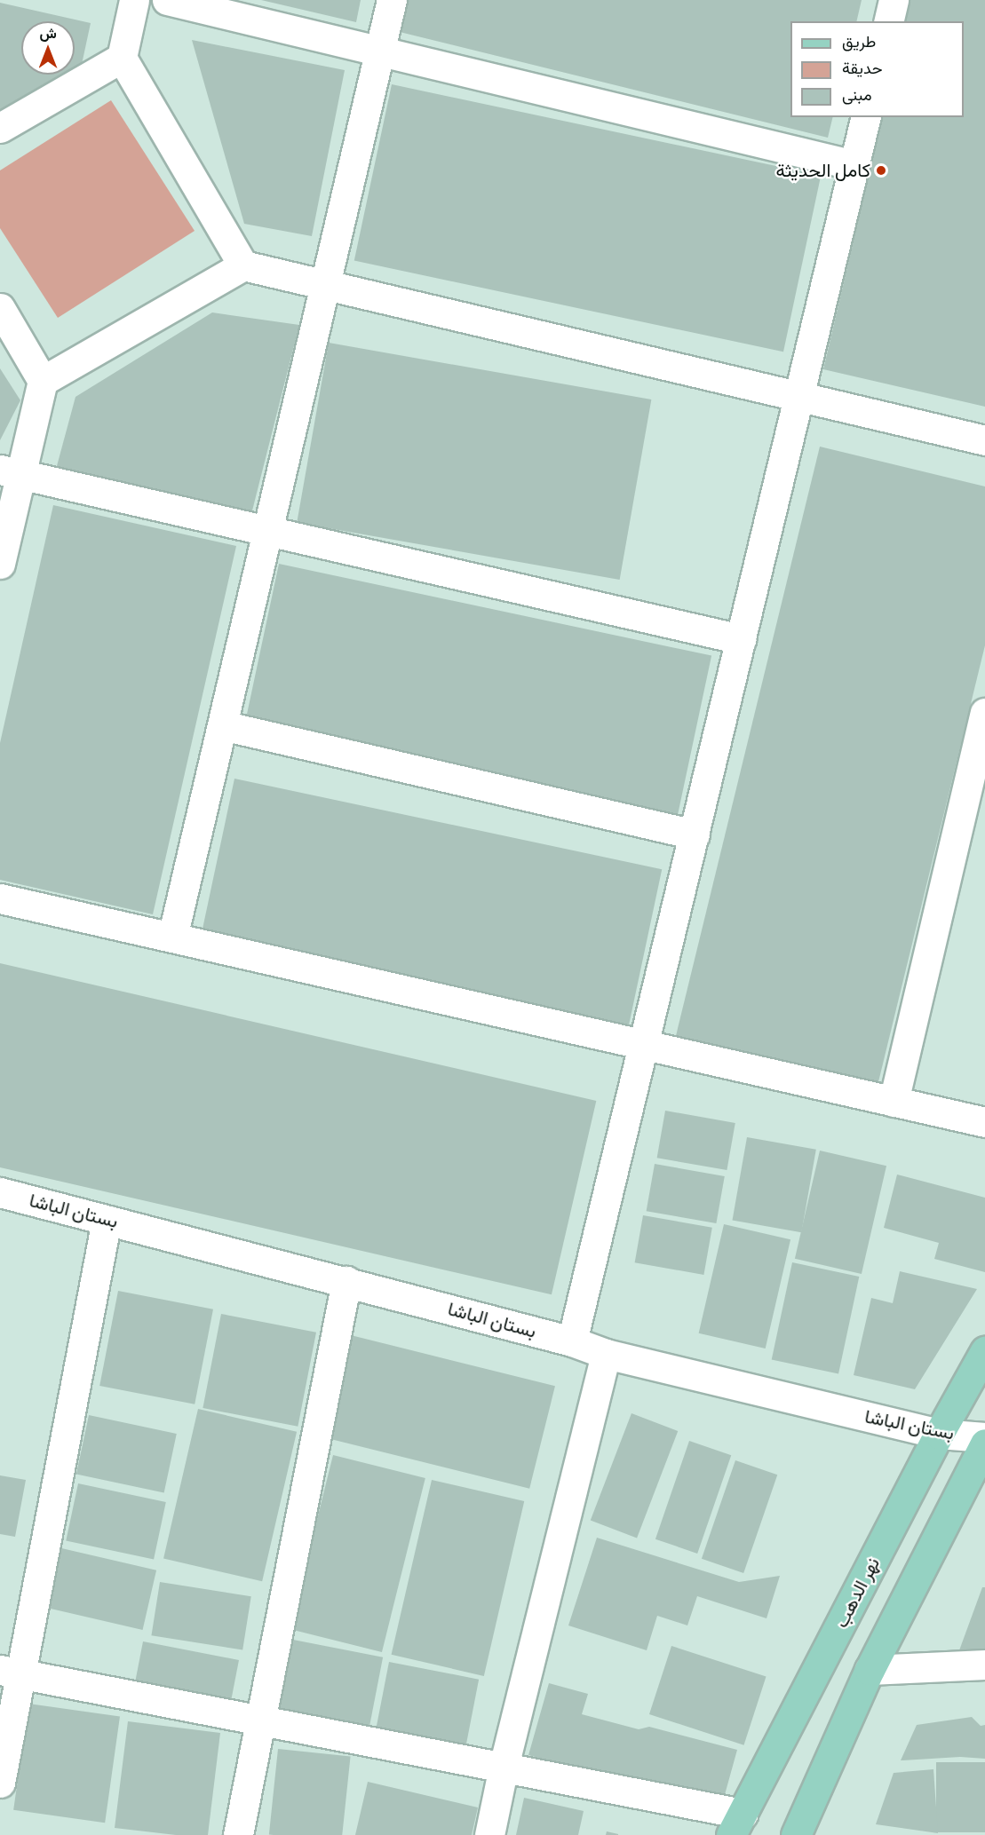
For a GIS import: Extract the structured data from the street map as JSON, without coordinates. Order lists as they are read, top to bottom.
{
  "streets": {
    "main road": ["نهر الدهب"],
    "street": ["بستان الباشا"]
  },
  "crossings": [
    ["بستان الباشا", "نهر الدهب"]
  ],
  "places": ["كامل الحديثة"],
  "legend": ["طريق", "حديقة", "مبنى"],
  "north": "top"
}
